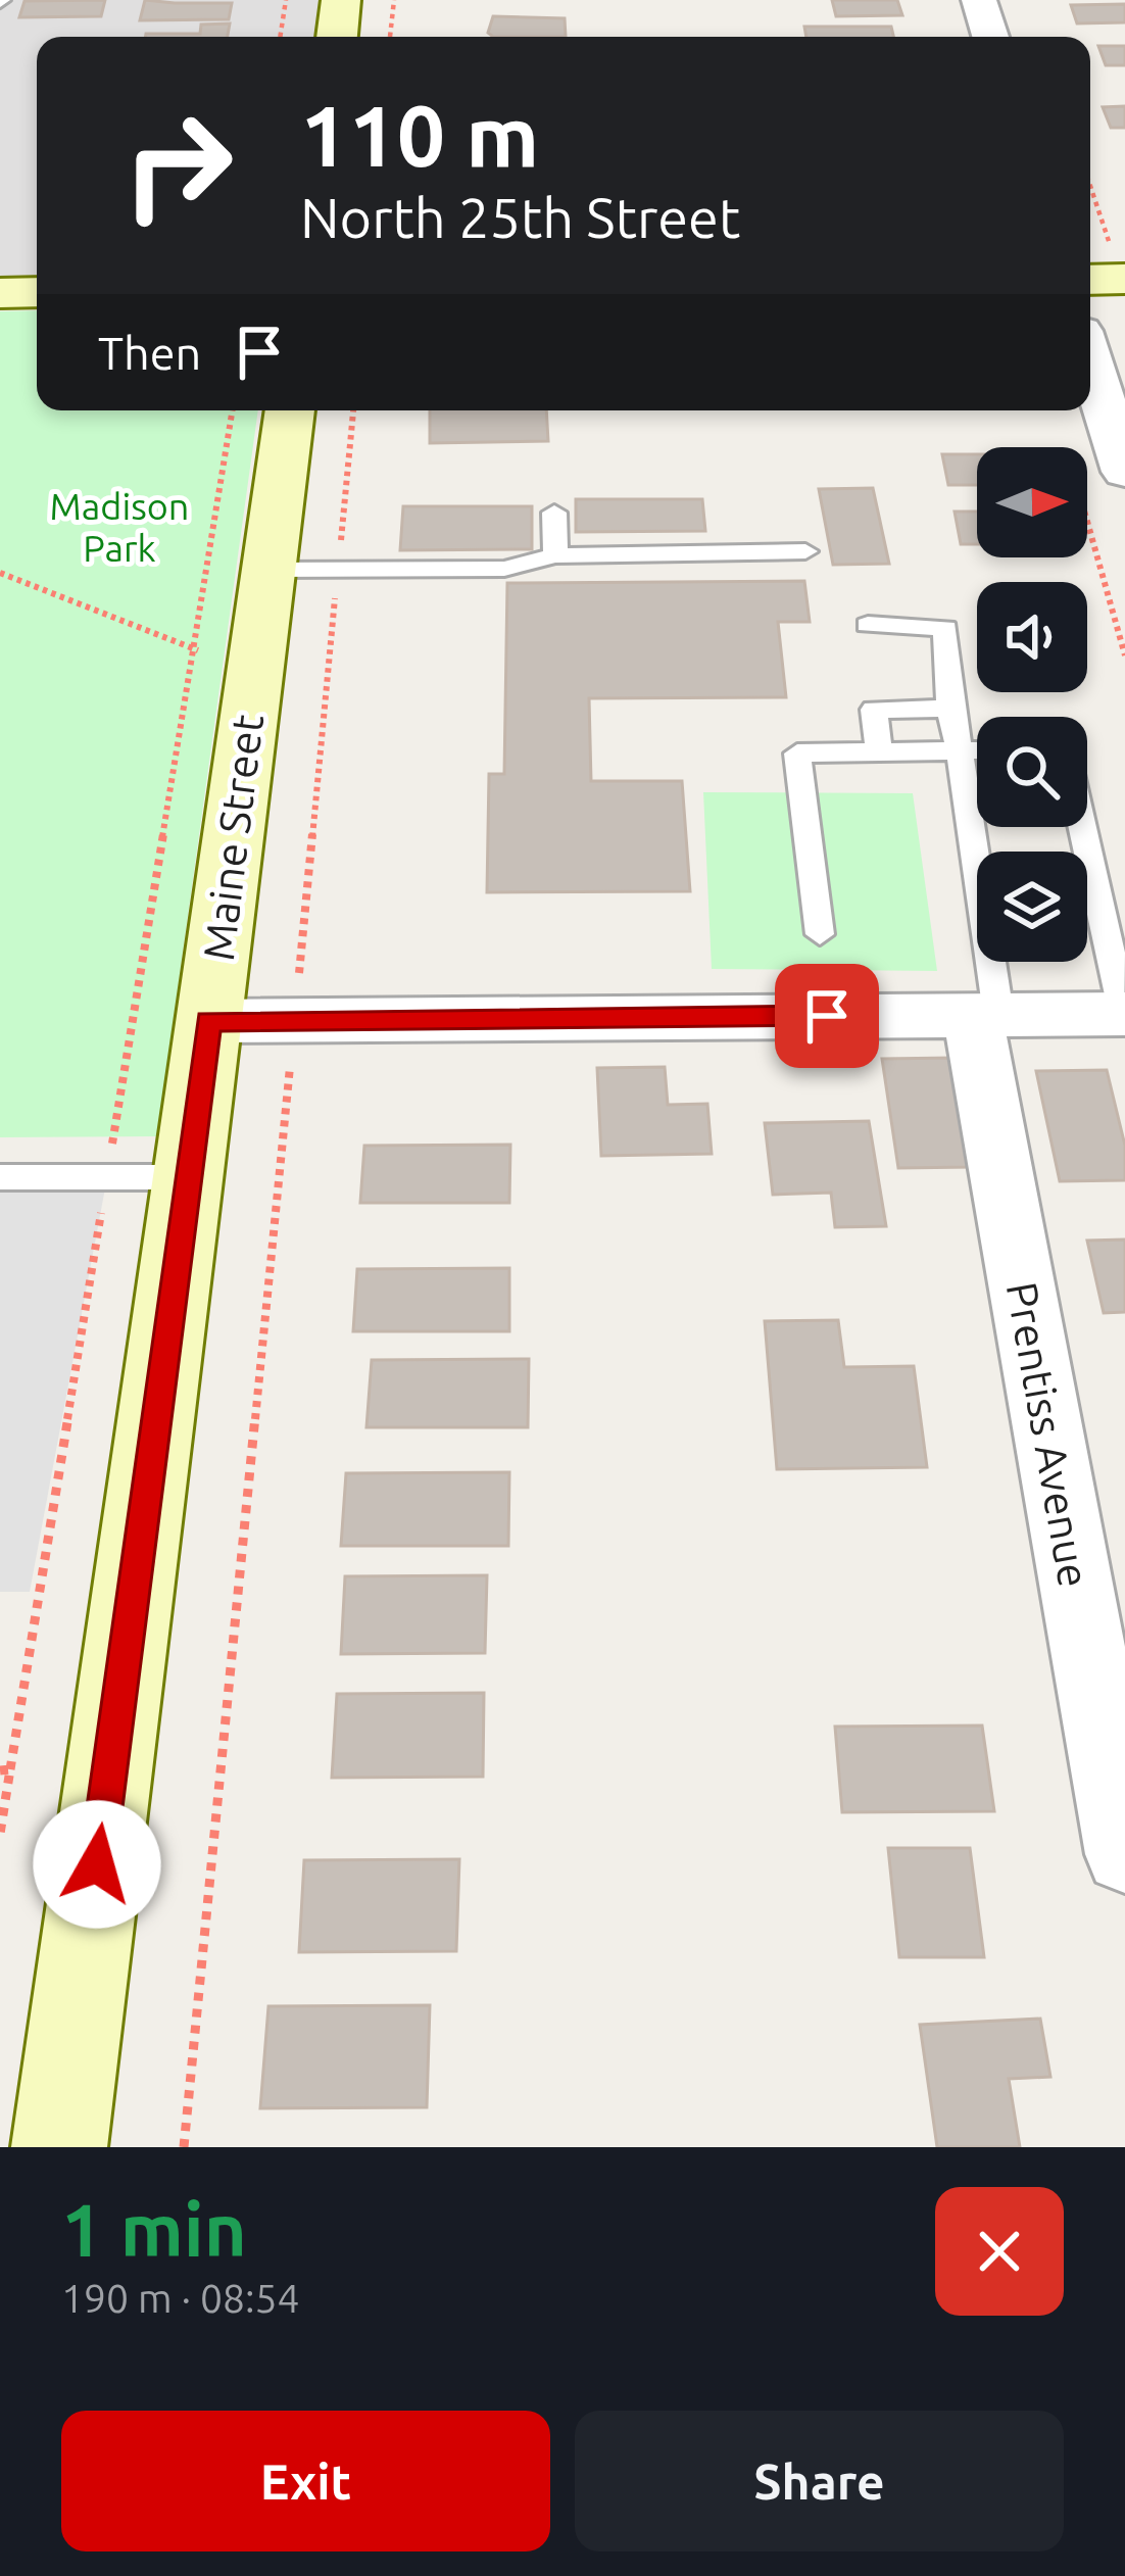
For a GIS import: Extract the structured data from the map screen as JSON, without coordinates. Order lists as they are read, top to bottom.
{
  "streets": {
    "street": ["Maine Street", "Prentiss Avenue"]
  },
  "parks": ["Madison Park"],
  "north": "right",
  "page": {
    "turn": ["110 m", "North 25th Street"],
    "then": "Then",
    "heading": ["1 min", "190 m · 08:54"],
    "buttons": ["Exit", "Share"]
  }
}
